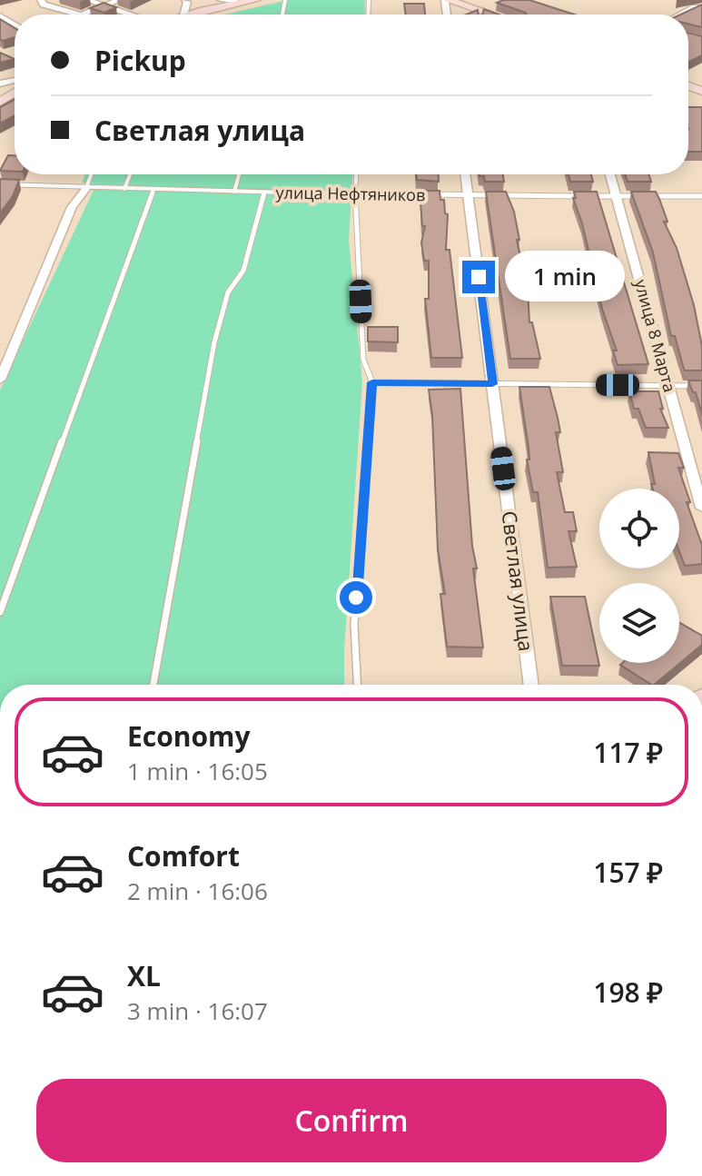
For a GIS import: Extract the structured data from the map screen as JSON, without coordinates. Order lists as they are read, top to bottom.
{
  "streets": {
    "street": ["улица 8 Марта", "Светлая улица"],
    "lane": ["улица Нефтяников"]
  },
  "crossings": [
    ["улица Нефтяников", "улица 8 Марта"],
    ["улица Нефтяников", "Светлая улица"]
  ],
  "page": {
    "banner": ["Pickup", "Светлая улица"],
    "bubble": "1 min",
    "list": [
      {
        "name": "Economy",
        "note": "1 min · 16:05",
        "value": "117 ₽"
      },
      {
        "name": "Comfort",
        "note": "2 min · 16:06",
        "value": "157 ₽"
      },
      {
        "name": "XL",
        "note": "3 min · 16:07",
        "value": "198 ₽"
      }
    ],
    "buttons": "Confirm"
  }
}
